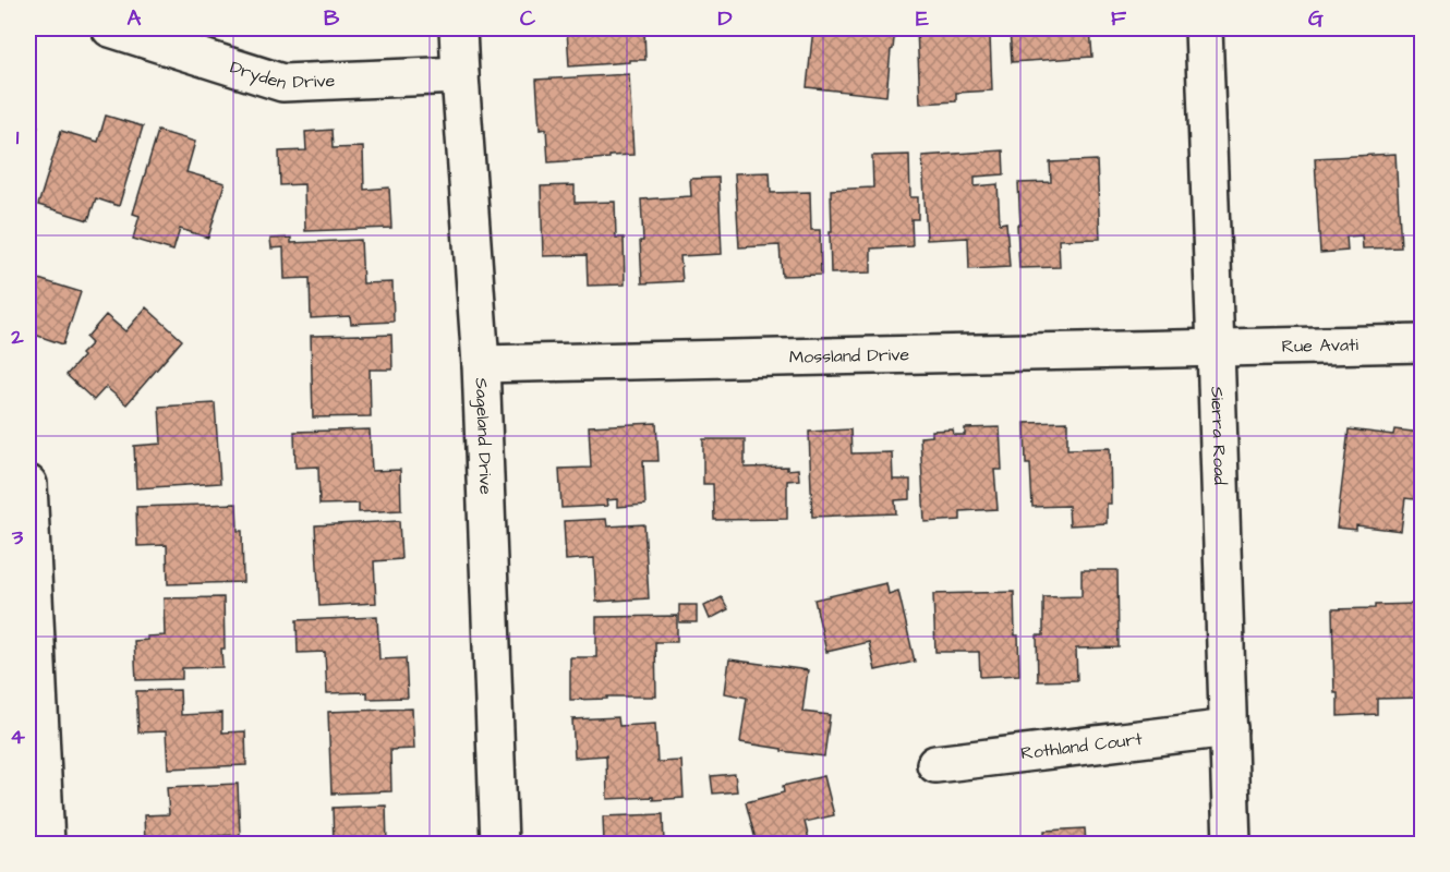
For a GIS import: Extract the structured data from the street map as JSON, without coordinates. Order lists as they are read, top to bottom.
{
  "streets": {
    "street": [
      "Dryden Drive",
      "Rue Avati",
      "Mossland Drive",
      "Sageland Drive",
      "Sierra Road",
      "Rothland Court"
    ]
  },
  "crossings": [
    ["Dryden Drive", "Sageland Drive"],
    ["Rue Avati", "Mossland Drive"],
    ["Rue Avati", "Sierra Road"],
    ["Mossland Drive", "Sageland Drive"],
    ["Mossland Drive", "Sierra Road"],
    ["Sierra Road", "Rothland Court"]
  ],
  "grid": {
    "columns": [
      "A",
      "B",
      "C",
      "D",
      "E",
      "F",
      "G"
    ],
    "rows": [
      "1",
      "2",
      "3",
      "4"
    ]
  }
}
